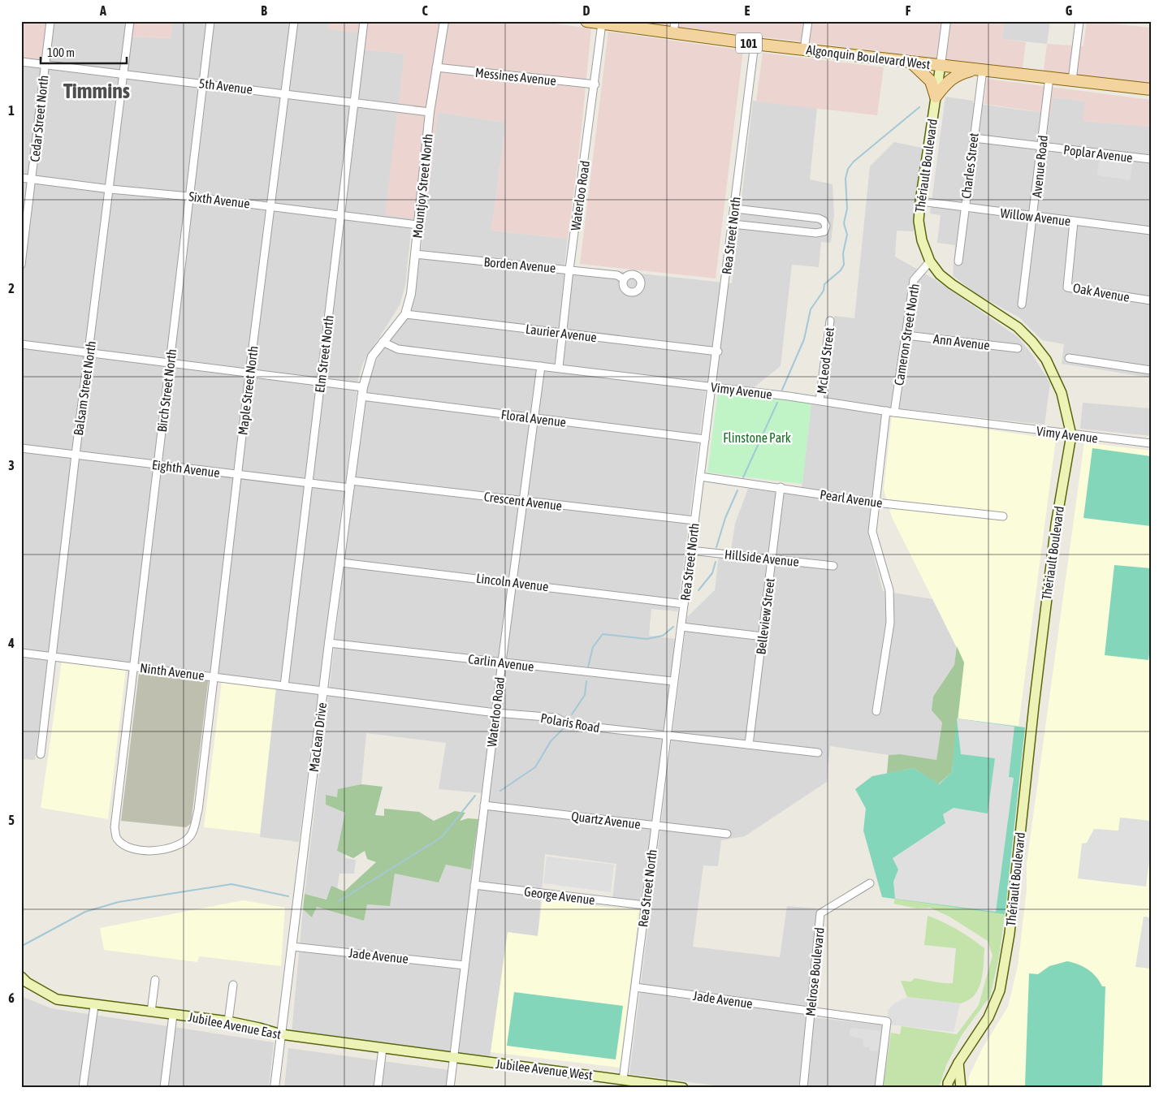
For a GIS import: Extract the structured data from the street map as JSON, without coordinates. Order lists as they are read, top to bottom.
{
  "streets": {
    "main road": [
      "101",
      "Algonquin Boulevard West",
      "Thériault Boulevard",
      "Jubilee Avenue East",
      "Jubilee Avenue West"
    ],
    "street": [
      "Messines Avenue",
      "5th Avenue",
      "Cedar Street North",
      "Poplar Avenue",
      "Charles Street",
      "Avenue Road",
      "Mountjoy Street North",
      "Waterloo Road",
      "Sixth Avenue",
      "Willow Avenue",
      "Rea Street North",
      "Borden Avenue",
      "Oak Avenue",
      "Laurier Avenue",
      "Cameron Street North",
      "Ann Avenue",
      "Elm Street North",
      "McLeod Street",
      "Balsam Street North",
      "Birch Street North",
      "Maple Street North",
      "Vimy Avenue",
      "Floral Avenue",
      "Eighth Avenue",
      "Pearl Avenue",
      "Crescent Avenue",
      "Hillside Avenue",
      "Lincoln Avenue",
      "Belleview Street",
      "Carlin Avenue",
      "Ninth Avenue",
      "Polaris Road",
      "MacLean Drive",
      "Quartz Avenue",
      "George Avenue",
      "Jade Avenue",
      "Melrose Boulevard"
    ]
  },
  "crossings": [
    ["Algonquin Boulevard West", "Thériault Boulevard"],
    ["Algonquin Boulevard West", "Charles Street"],
    ["Algonquin Boulevard West", "Avenue Road"],
    ["Algonquin Boulevard West", "Waterloo Road"],
    ["Algonquin Boulevard West", "Rea Street North"],
    ["Messines Avenue", "Mountjoy Street North"],
    ["Messines Avenue", "Waterloo Road"],
    ["5th Avenue", "Cedar Street North"],
    ["5th Avenue", "Mountjoy Street North"],
    ["5th Avenue", "Elm Street North"],
    ["5th Avenue", "Balsam Street North"],
    ["5th Avenue", "Birch Street North"],
    ["5th Avenue", "Maple Street North"],
    ["Cedar Street North", "Sixth Avenue"],
    ["Poplar Avenue", "Charles Street"],
    ["Poplar Avenue", "Avenue Road"],
    ["Thériault Boulevard", "Willow Avenue"],
    ["Thériault Boulevard", "Cameron Street North"],
    ["Thériault Boulevard", "Vimy Avenue"],
    ["Charles Street", "Willow Avenue"],
    ["Avenue Road", "Willow Avenue"],
    ["Mountjoy Street North", "Sixth Avenue"],
    ["Mountjoy Street North", "Borden Avenue"],
    ["Mountjoy Street North", "Laurier Avenue"],
    ["Mountjoy Street North", "Vimy Avenue"],
    ["Waterloo Road", "Borden Avenue"],
    ["Waterloo Road", "Laurier Avenue"],
    ["Waterloo Road", "Vimy Avenue"],
    ["Waterloo Road", "Floral Avenue"],
    ["Waterloo Road", "Crescent Avenue"],
    ["Waterloo Road", "Lincoln Avenue"],
    ["Waterloo Road", "Carlin Avenue"],
    ["Waterloo Road", "Polaris Road"],
    ["Waterloo Road", "Quartz Avenue"],
    ["Waterloo Road", "George Avenue"],
    ["Waterloo Road", "Jade Avenue"],
    ["Waterloo Road", "Jubilee Avenue East"],
    ["Waterloo Road", "Jubilee Avenue West"],
    ["Sixth Avenue", "Elm Street North"],
    ["Sixth Avenue", "Balsam Street North"],
    ["Sixth Avenue", "Birch Street North"],
    ["Sixth Avenue", "Maple Street North"],
    ["Willow Avenue", "Oak Avenue"],
    ["Rea Street North", "Laurier Avenue"],
    ["Rea Street North", "Vimy Avenue"],
    ["Rea Street North", "Floral Avenue"],
    ["Rea Street North", "Pearl Avenue"],
    ["Rea Street North", "Crescent Avenue"],
    ["Rea Street North", "Hillside Avenue"],
    ["Rea Street North", "Lincoln Avenue"],
    ["Rea Street North", "Carlin Avenue"],
    ["Rea Street North", "Polaris Road"],
    ["Rea Street North", "Quartz Avenue"],
    ["Rea Street North", "George Avenue"],
    ["Rea Street North", "Jade Avenue"],
    ["Rea Street North", "Jubilee Avenue West"],
    ["Cameron Street North", "Ann Avenue"],
    ["Cameron Street North", "Vimy Avenue"],
    ["Elm Street North", "Floral Avenue"],
    ["Elm Street North", "Eighth Avenue"],
    ["Elm Street North", "Ninth Avenue"],
    ["McLeod Street", "Vimy Avenue"],
    ["Balsam Street North", "Floral Avenue"],
    ["Balsam Street North", "Eighth Avenue"],
    ["Balsam Street North", "Ninth Avenue"],
    ["Birch Street North", "Maple Street North"],
    ["Birch Street North", "Floral Avenue"],
    ["Birch Street North", "Eighth Avenue"],
    ["Birch Street North", "Ninth Avenue"],
    ["Maple Street North", "Floral Avenue"],
    ["Maple Street North", "Eighth Avenue"],
    ["Maple Street North", "Ninth Avenue"],
    ["Floral Avenue", "MacLean Drive"],
    ["Eighth Avenue", "Crescent Avenue"],
    ["Eighth Avenue", "MacLean Drive"],
    ["Pearl Avenue", "Belleview Street"],
    ["Crescent Avenue", "MacLean Drive"],
    ["Hillside Avenue", "Belleview Street"],
    ["Lincoln Avenue", "MacLean Drive"],
    ["Belleview Street", "Polaris Road"],
    ["Carlin Avenue", "MacLean Drive"],
    ["Ninth Avenue", "Polaris Road"],
    ["Ninth Avenue", "MacLean Drive"],
    ["Polaris Road", "MacLean Drive"],
    ["MacLean Drive", "Jade Avenue"],
    ["MacLean Drive", "Jubilee Avenue East"],
    ["Jade Avenue", "Melrose Boulevard"],
    ["Jubilee Avenue East", "Jubilee Avenue West"]
  ],
  "districts": ["Timmins"],
  "parks": ["Flinstone Park"],
  "scale_bar": "100 m",
  "grid": {
    "columns": [
      "A",
      "B",
      "C",
      "D",
      "E",
      "F",
      "G"
    ],
    "rows": [
      "1",
      "2",
      "3",
      "4",
      "5",
      "6"
    ]
  }
}
